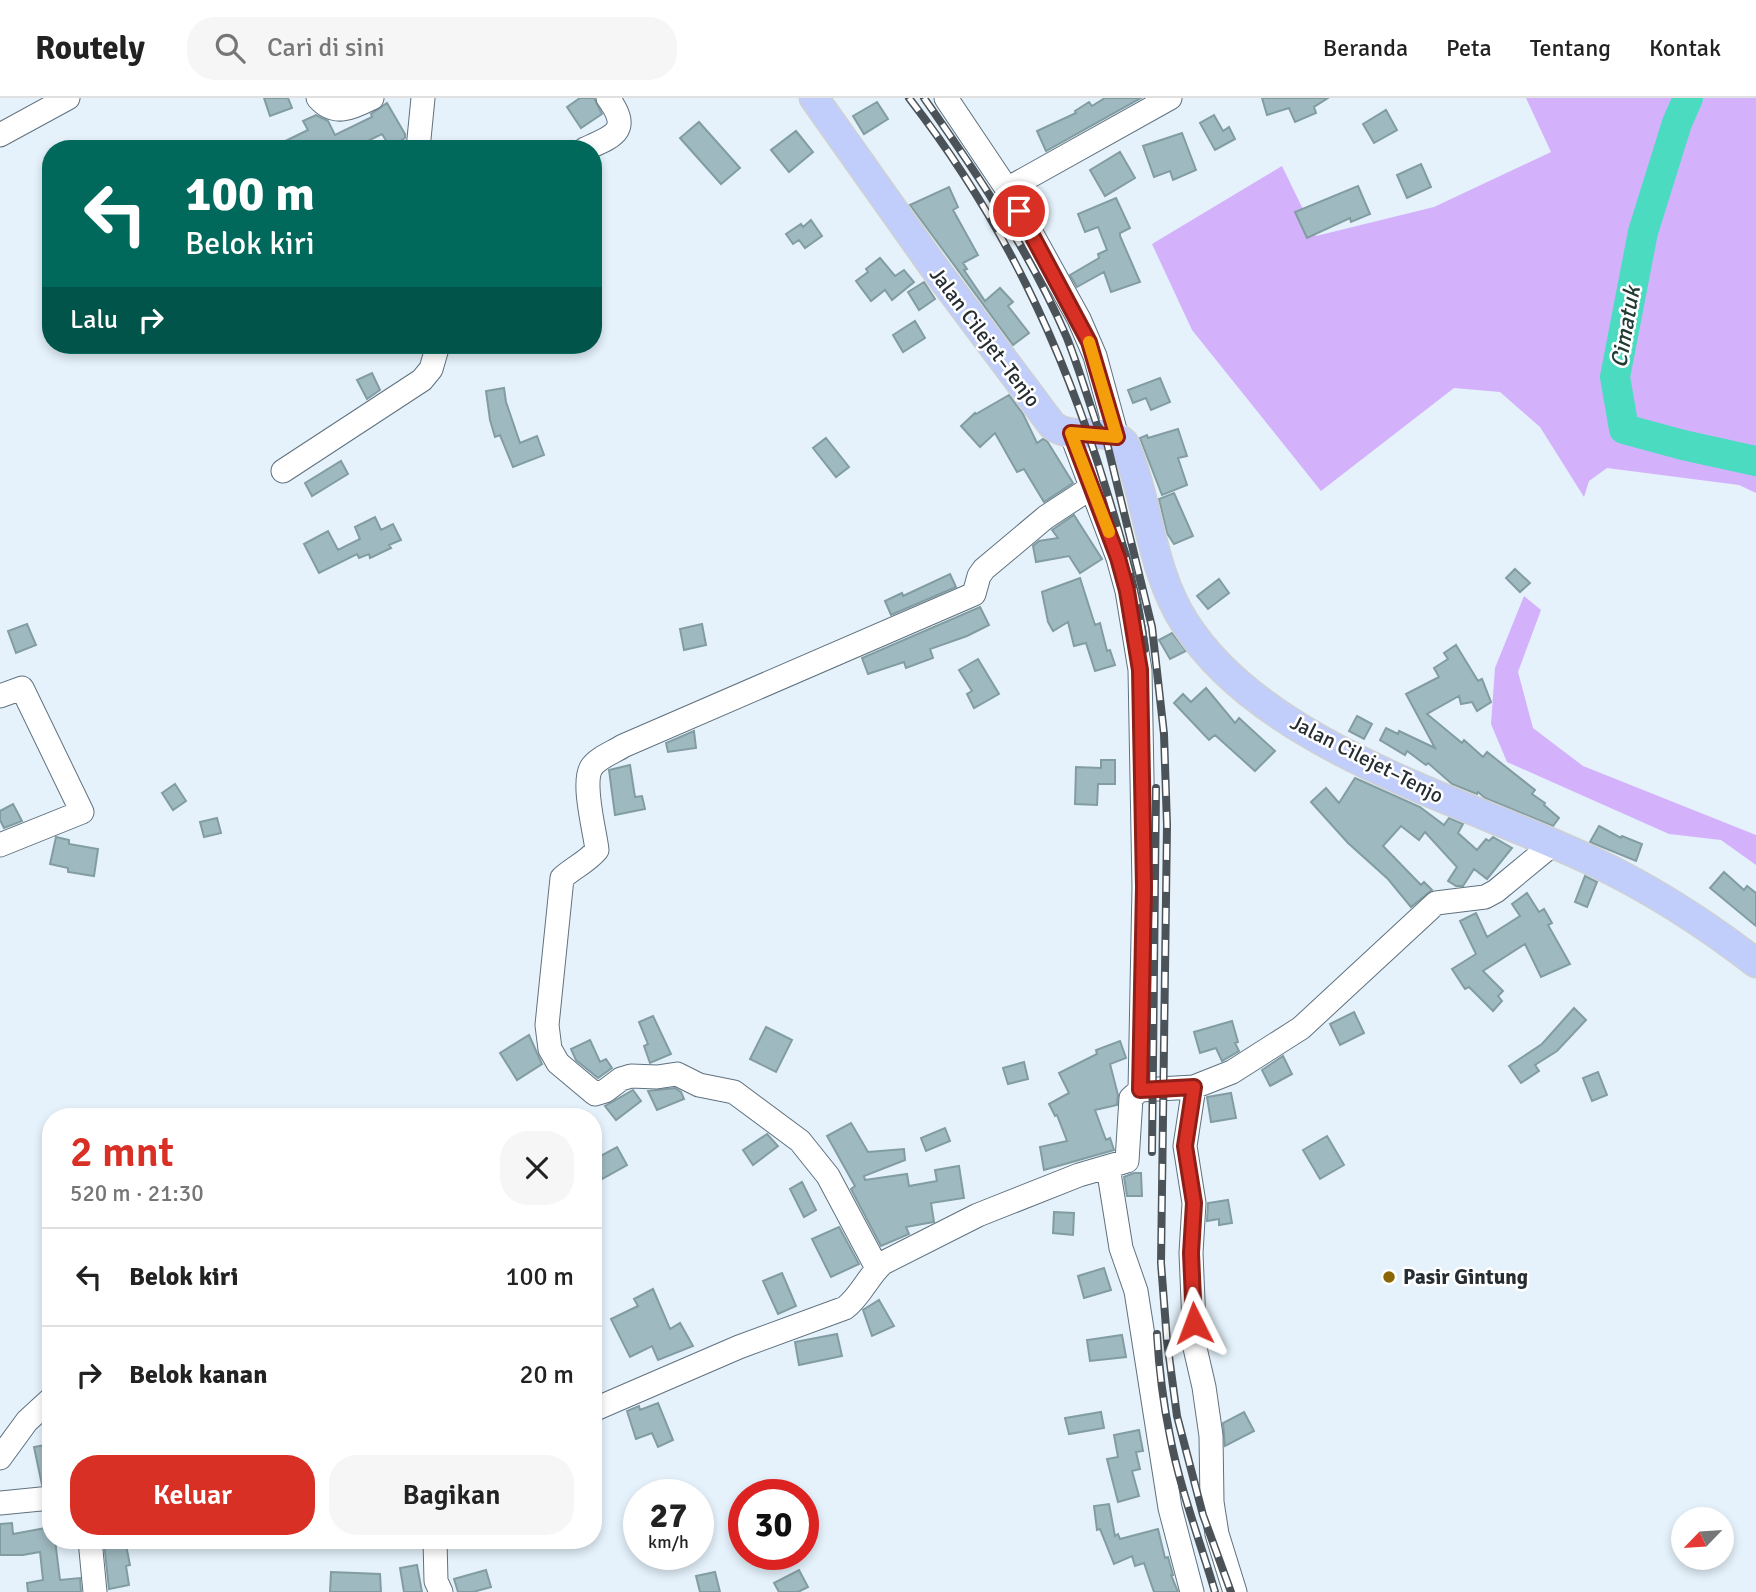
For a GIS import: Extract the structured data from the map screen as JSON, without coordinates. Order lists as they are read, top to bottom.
{
  "streets": {
    "main road": ["Jalan Cilejet–Tenjo"]
  },
  "water": ["Cimatuk"],
  "places": ["Pasir Gintung"],
  "north": "bottom left",
  "page": {
    "header": "Routely",
    "search": "Cari di sini",
    "nav": [
      "Beranda",
      "Peta",
      "Tentang",
      "Kontak"
    ],
    "turn": ["100 m", "Belok kiri"],
    "then": "Lalu",
    "heading": ["2 mnt", "520 m · 21:30"],
    "list": [
      {
        "name": "Belok kiri",
        "value": "100 m"
      },
      {
        "name": "Belok kanan",
        "value": "20 m"
      }
    ],
    "buttons": ["Keluar", "Bagikan"],
    "speed": "27 km/h",
    "limit": "30"
  }
}
